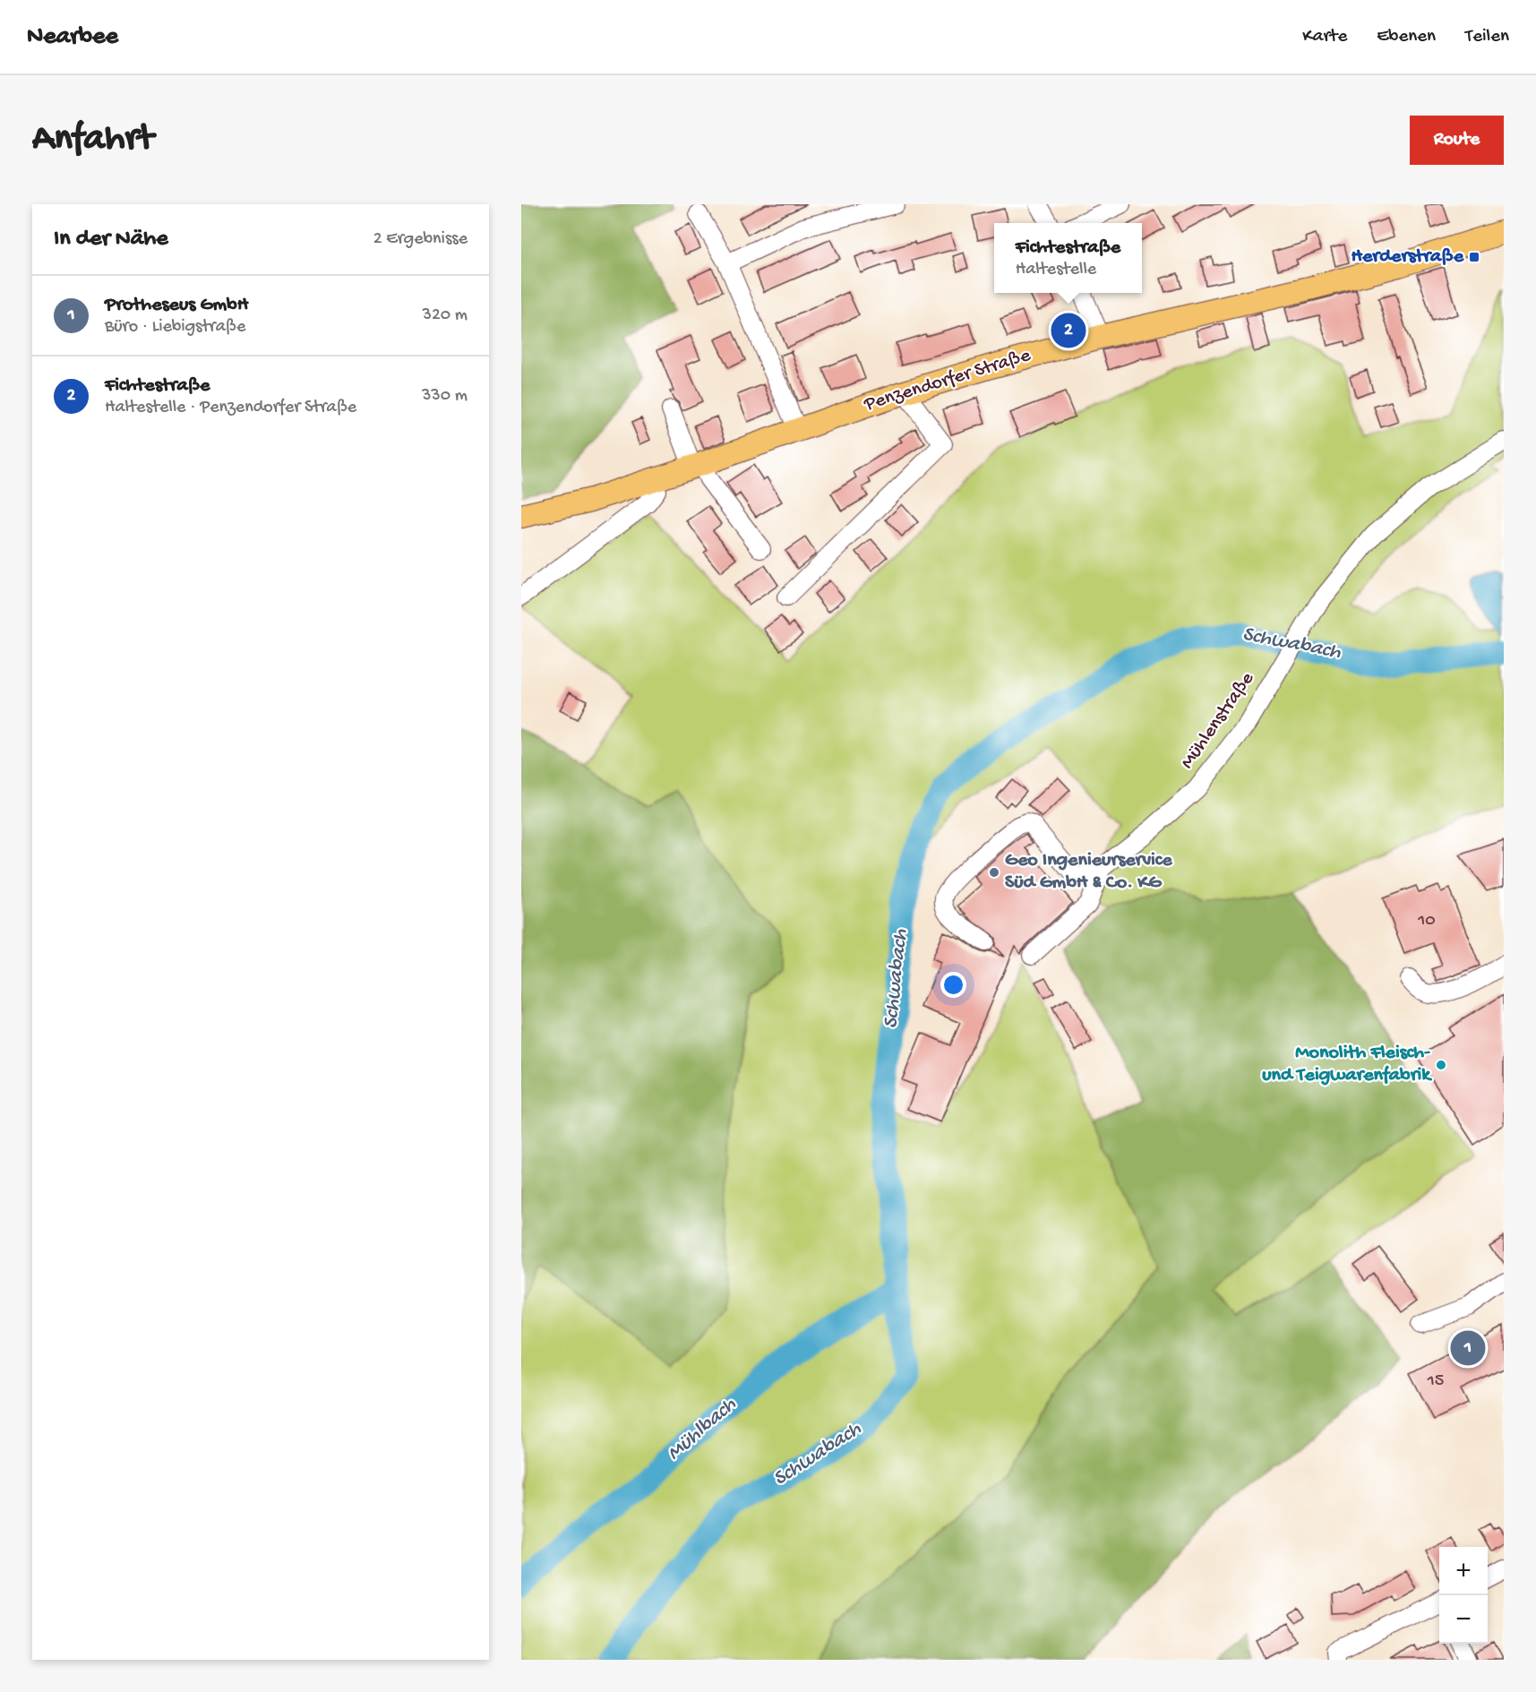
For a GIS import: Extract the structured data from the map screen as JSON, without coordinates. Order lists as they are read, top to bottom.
{
  "streets": {
    "main road": ["Penzendorfer Straße"],
    "street": ["Mühlenstraße"]
  },
  "water": ["Schwabach", "Mühlbach"],
  "places": {
    "transit": ["Herderstraße"],
    "other": ["Geo Ingenieurservice Süd GmbH & Co. KG", "Monolith Fleisch- und Teigwarenfabrik"]
  },
  "house_numbers": ["10", "15"],
  "page": {
    "header": "Nearbee",
    "nav": ["Karte", "Ebenen", "Teilen"],
    "buttons": "Route",
    "title": "Anfahrt",
    "heading": ["In der Nähe", "2 Ergebnisse"],
    "popup": ["Fichtestraße", "Haltestelle"],
    "list": [
      {
        "mark": "1",
        "name": "Protheseus GmbH",
        "note": "Büro · Liebigstraße",
        "value": "320 m"
      },
      {
        "mark": "2",
        "name": "Fichtestraße",
        "note": "Haltestelle · Penzendorfer Straße",
        "value": "330 m"
      }
    ],
    "pins": ["2", "1"],
    "map_buttons": ["+", "−"]
  }
}
